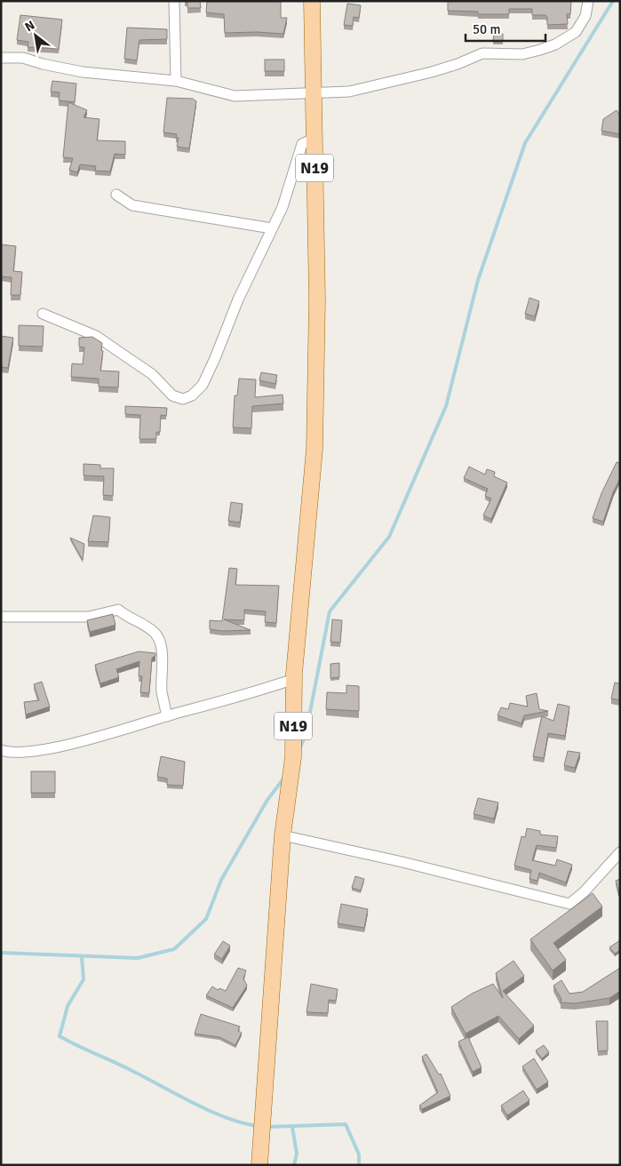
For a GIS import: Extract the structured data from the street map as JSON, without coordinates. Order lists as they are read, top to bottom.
{
  "streets": {
    "main road": ["N19"]
  },
  "scale_bar": "50 m",
  "north": "top left"
}
